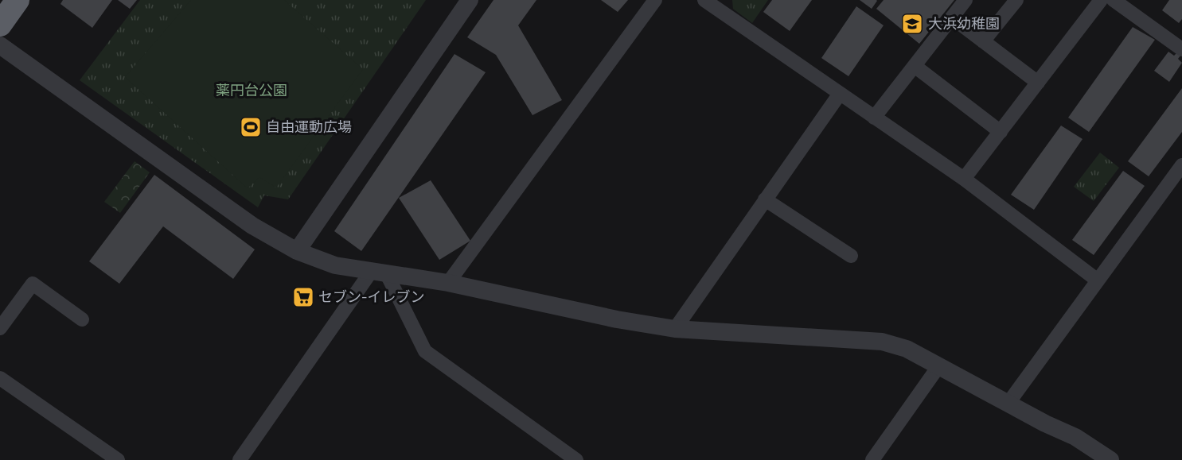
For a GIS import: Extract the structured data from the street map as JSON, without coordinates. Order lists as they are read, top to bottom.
{
  "parks": ["薬円台公園"],
  "places": {
    "school or university": ["大浜幼稚園"],
    "sports": ["自由運動広場"],
    "supermarket": ["セブン-イレブン"]
  }
}
